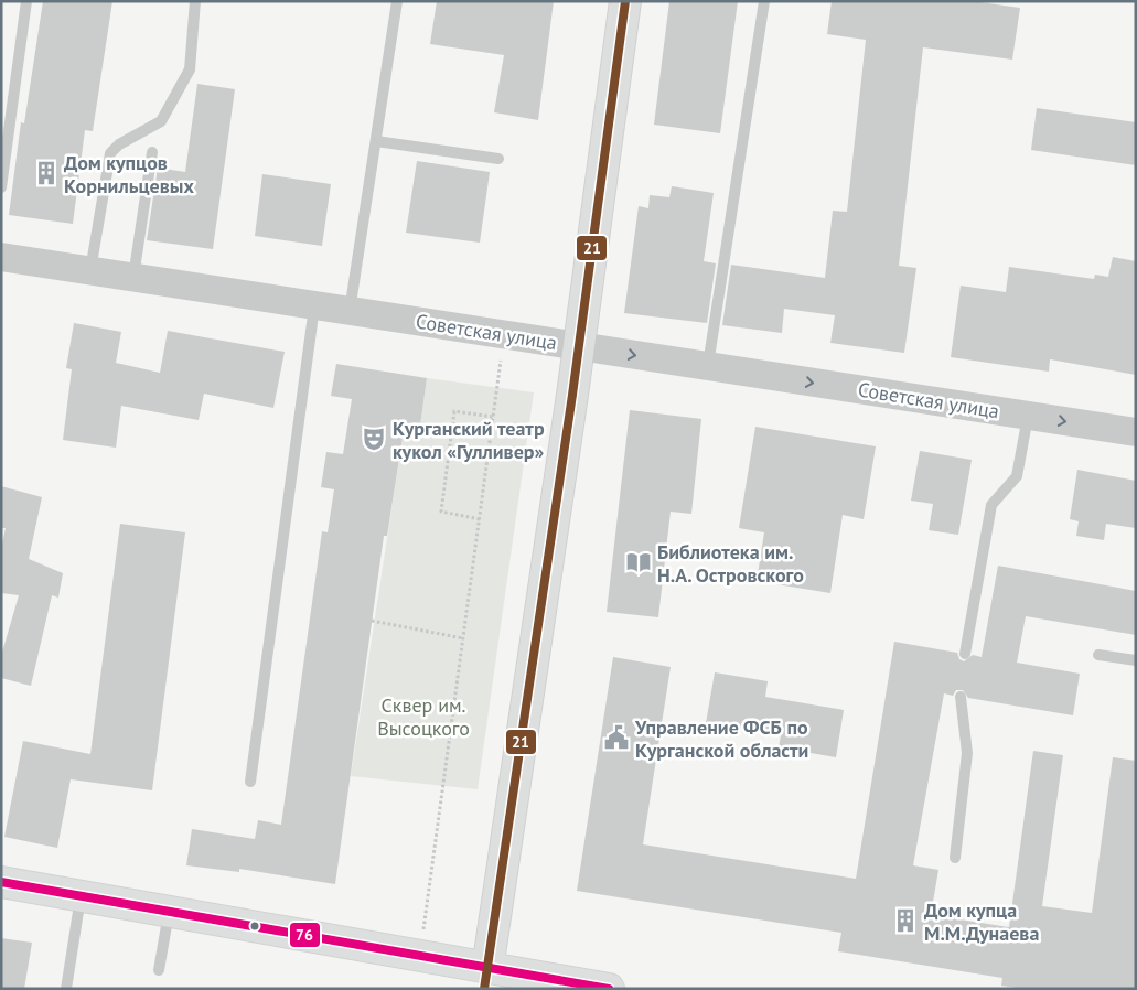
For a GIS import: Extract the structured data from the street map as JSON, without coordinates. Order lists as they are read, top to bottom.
{
  "streets": {
    "street": ["Советская улица"]
  },
  "one_way": ["Советская улица"],
  "parks": ["Сквер им. Высоцкого"],
  "places": {
    "building": ["Дом купцов Корнильцевых", "Дом купца М.М.Дунаева"],
    "theatre": ["Курганский театр кукол «Гулливер»"],
    "library": ["Библиотека им. Н.А. Островского"],
    "public building": ["Управление ФСБ по Курганской области"]
  },
  "lines": ["transit line 21", "transit line 76"]
}
